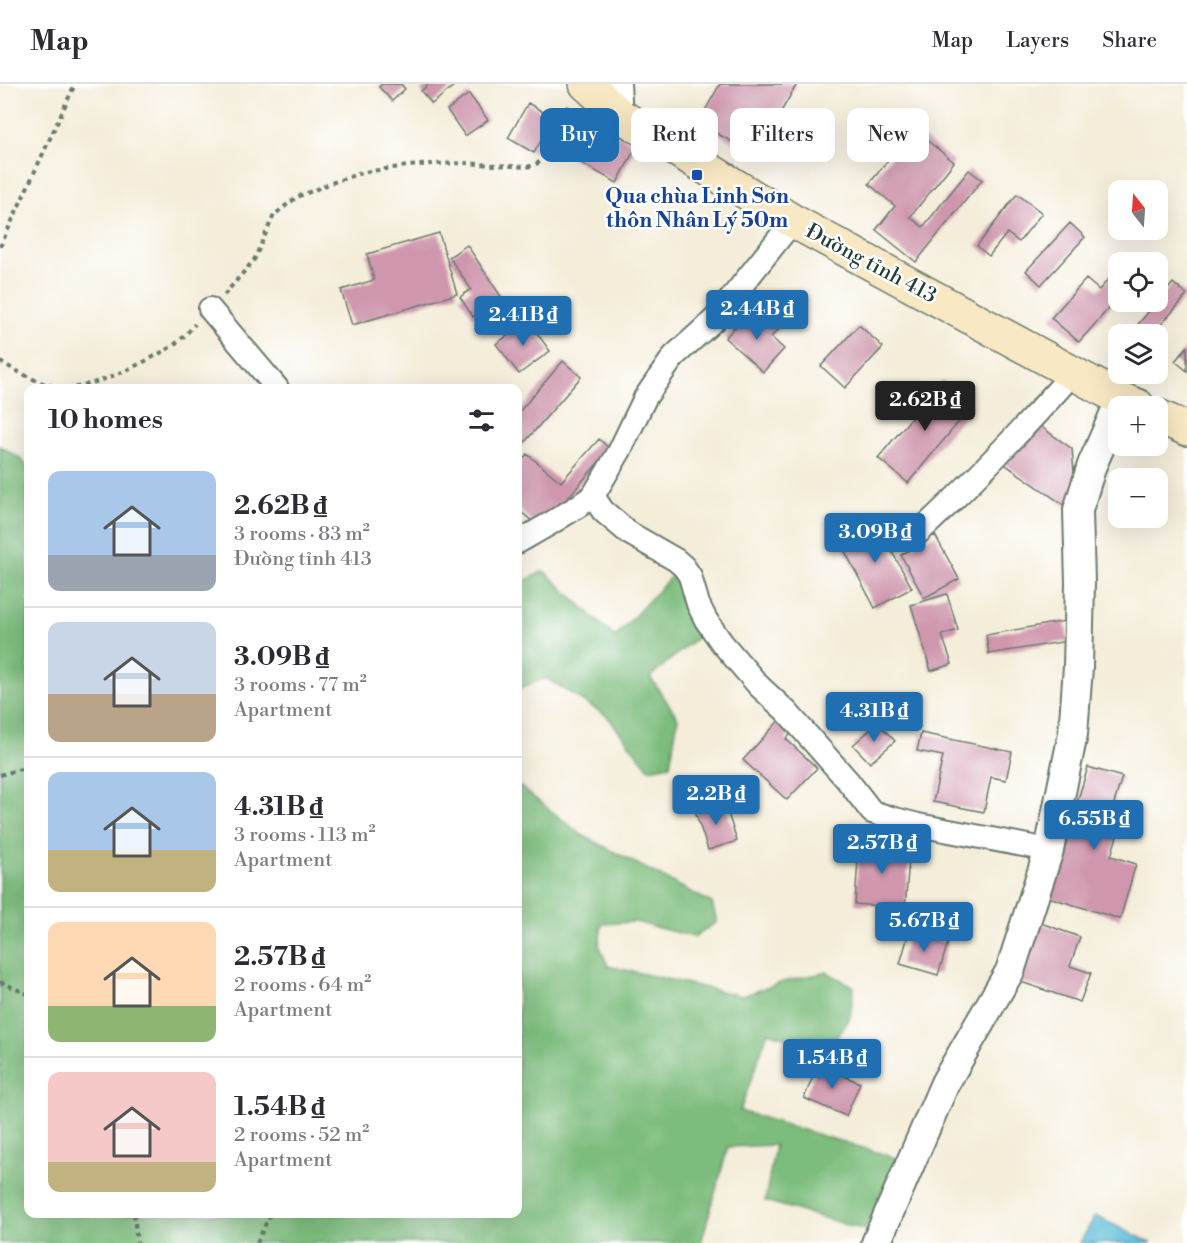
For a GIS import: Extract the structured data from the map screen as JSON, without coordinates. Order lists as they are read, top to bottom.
{
  "streets": {
    "main road": ["Đường tỉnh 413"]
  },
  "places": {
    "transit": ["Qua chùa Linh Sơn thôn Nhân Lý 50m"]
  },
  "north": "top",
  "page": {
    "header": "Map",
    "nav": ["Map", "Layers", "Share"],
    "chip": [
      "Buy",
      "Rent",
      "Filters",
      "New"
    ],
    "map_buttons": ["+", "−"],
    "price": [
      "2.44B ₫",
      "2.41B ₫",
      "2.62B ₫",
      "3.09B ₫",
      "4.31B ₫",
      "2.2B ₫",
      "6.55B ₫",
      "2.57B ₫",
      "5.67B ₫",
      "1.54B ₫"
    ],
    "heading": "10 homes",
    "list": [
      {
        "name": "2.62B ₫",
        "note": "3 rooms · 83 m² · Đường tỉnh 413"
      },
      {
        "name": "3.09B ₫",
        "note": "3 rooms · 77 m² · Apartment"
      },
      {
        "name": "4.31B ₫",
        "note": "3 rooms · 113 m² · Apartment"
      },
      {
        "name": "2.57B ₫",
        "note": "2 rooms · 64 m² · Apartment"
      },
      {
        "name": "1.54B ₫",
        "note": "2 rooms · 52 m² · Apartment"
      }
    ]
  }
}
